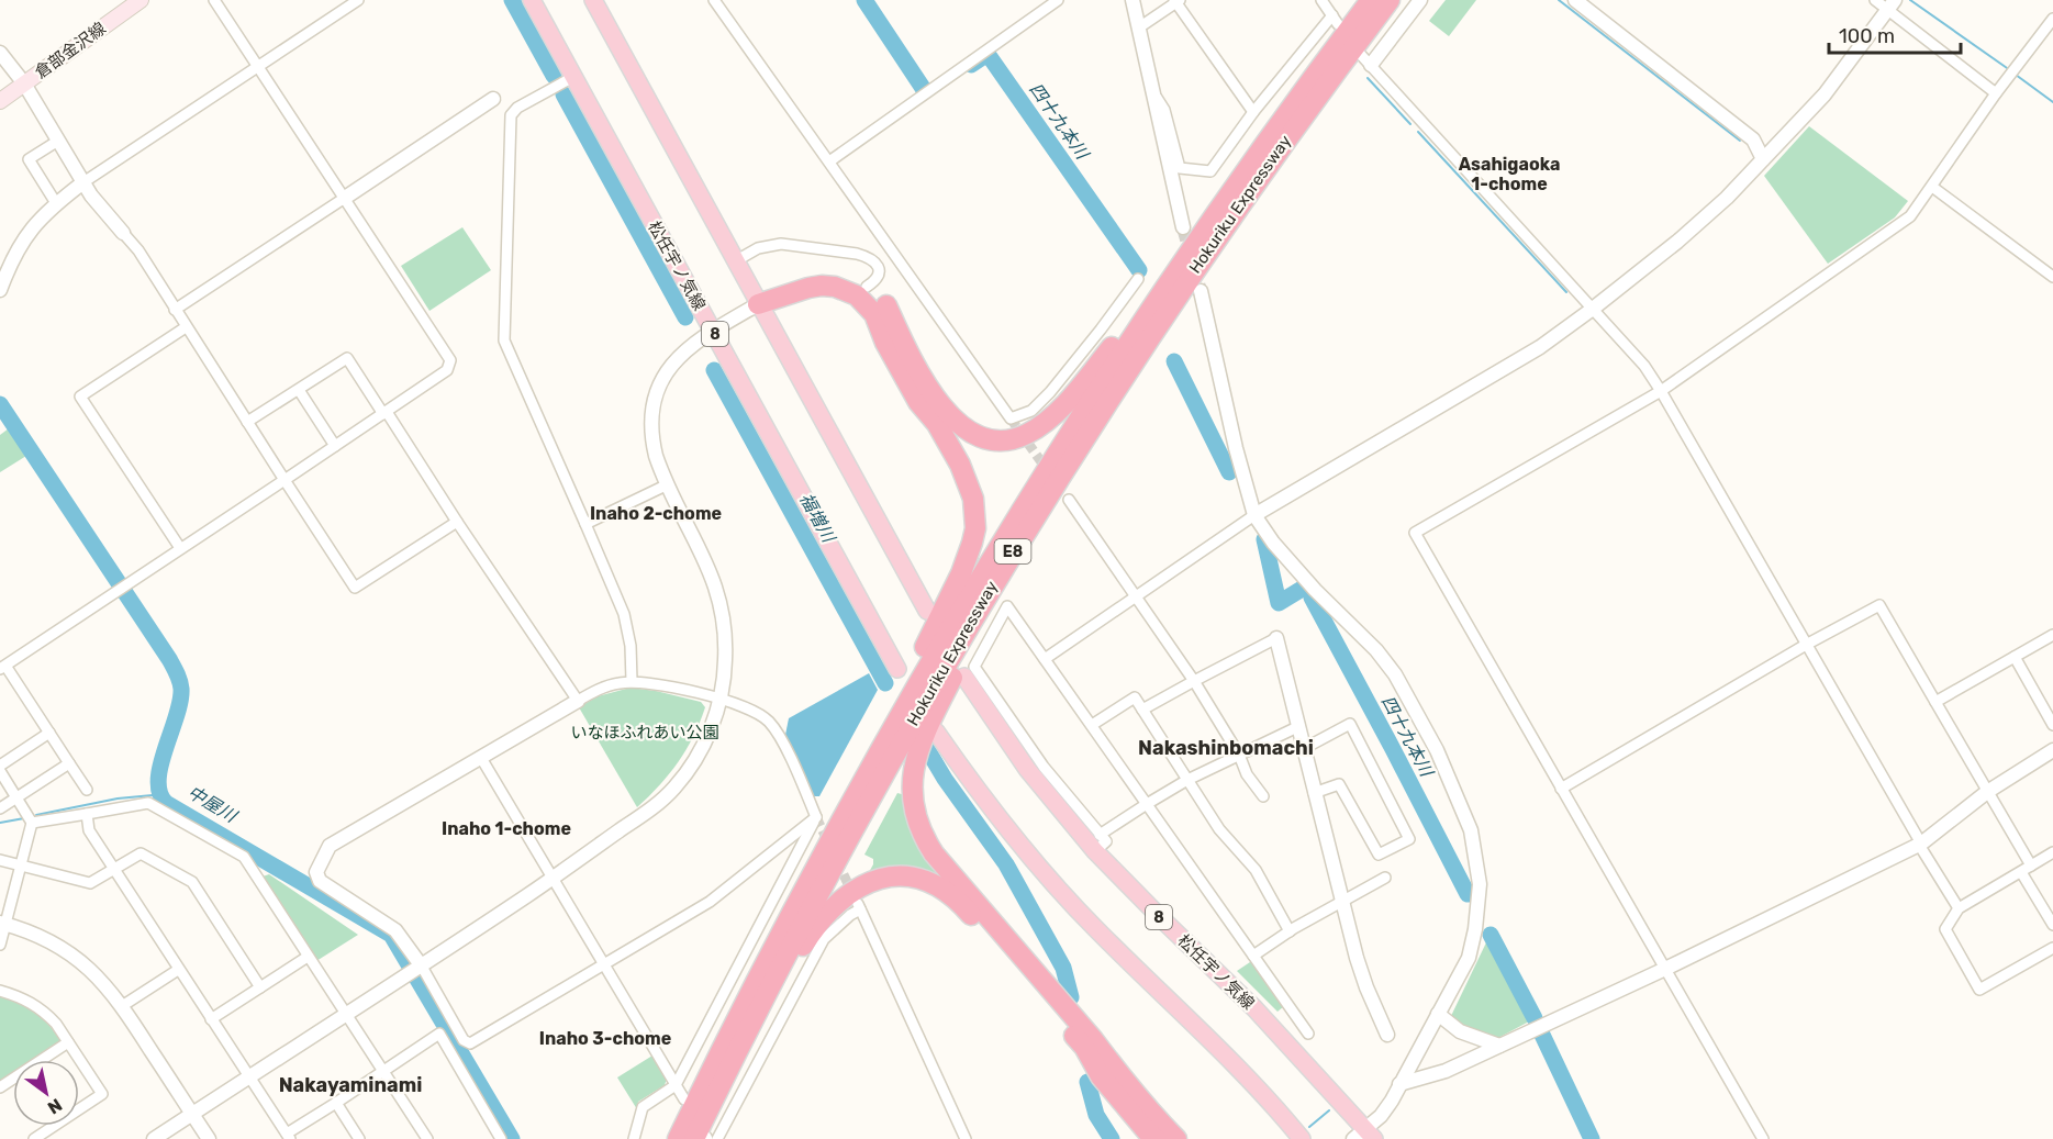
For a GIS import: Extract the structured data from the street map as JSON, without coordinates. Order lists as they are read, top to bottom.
{
  "streets": {
    "highway": ["Hokuriku Expressway", "E8"],
    "main road": ["倉部金沢線", "松任宇ノ気線", "8"]
  },
  "districts": [
    "Asahigaoka 1-chome",
    "Inaho 2-chome",
    "Nakashinbomachi",
    "Inaho 1-chome",
    "Inaho 3-chome",
    "Nakayaminami"
  ],
  "water": ["四十九本川", "福増川", "中屋川"],
  "parks": ["いなほふれあい公園"],
  "scale_bar": "100 m",
  "north": "bottom right"
}
